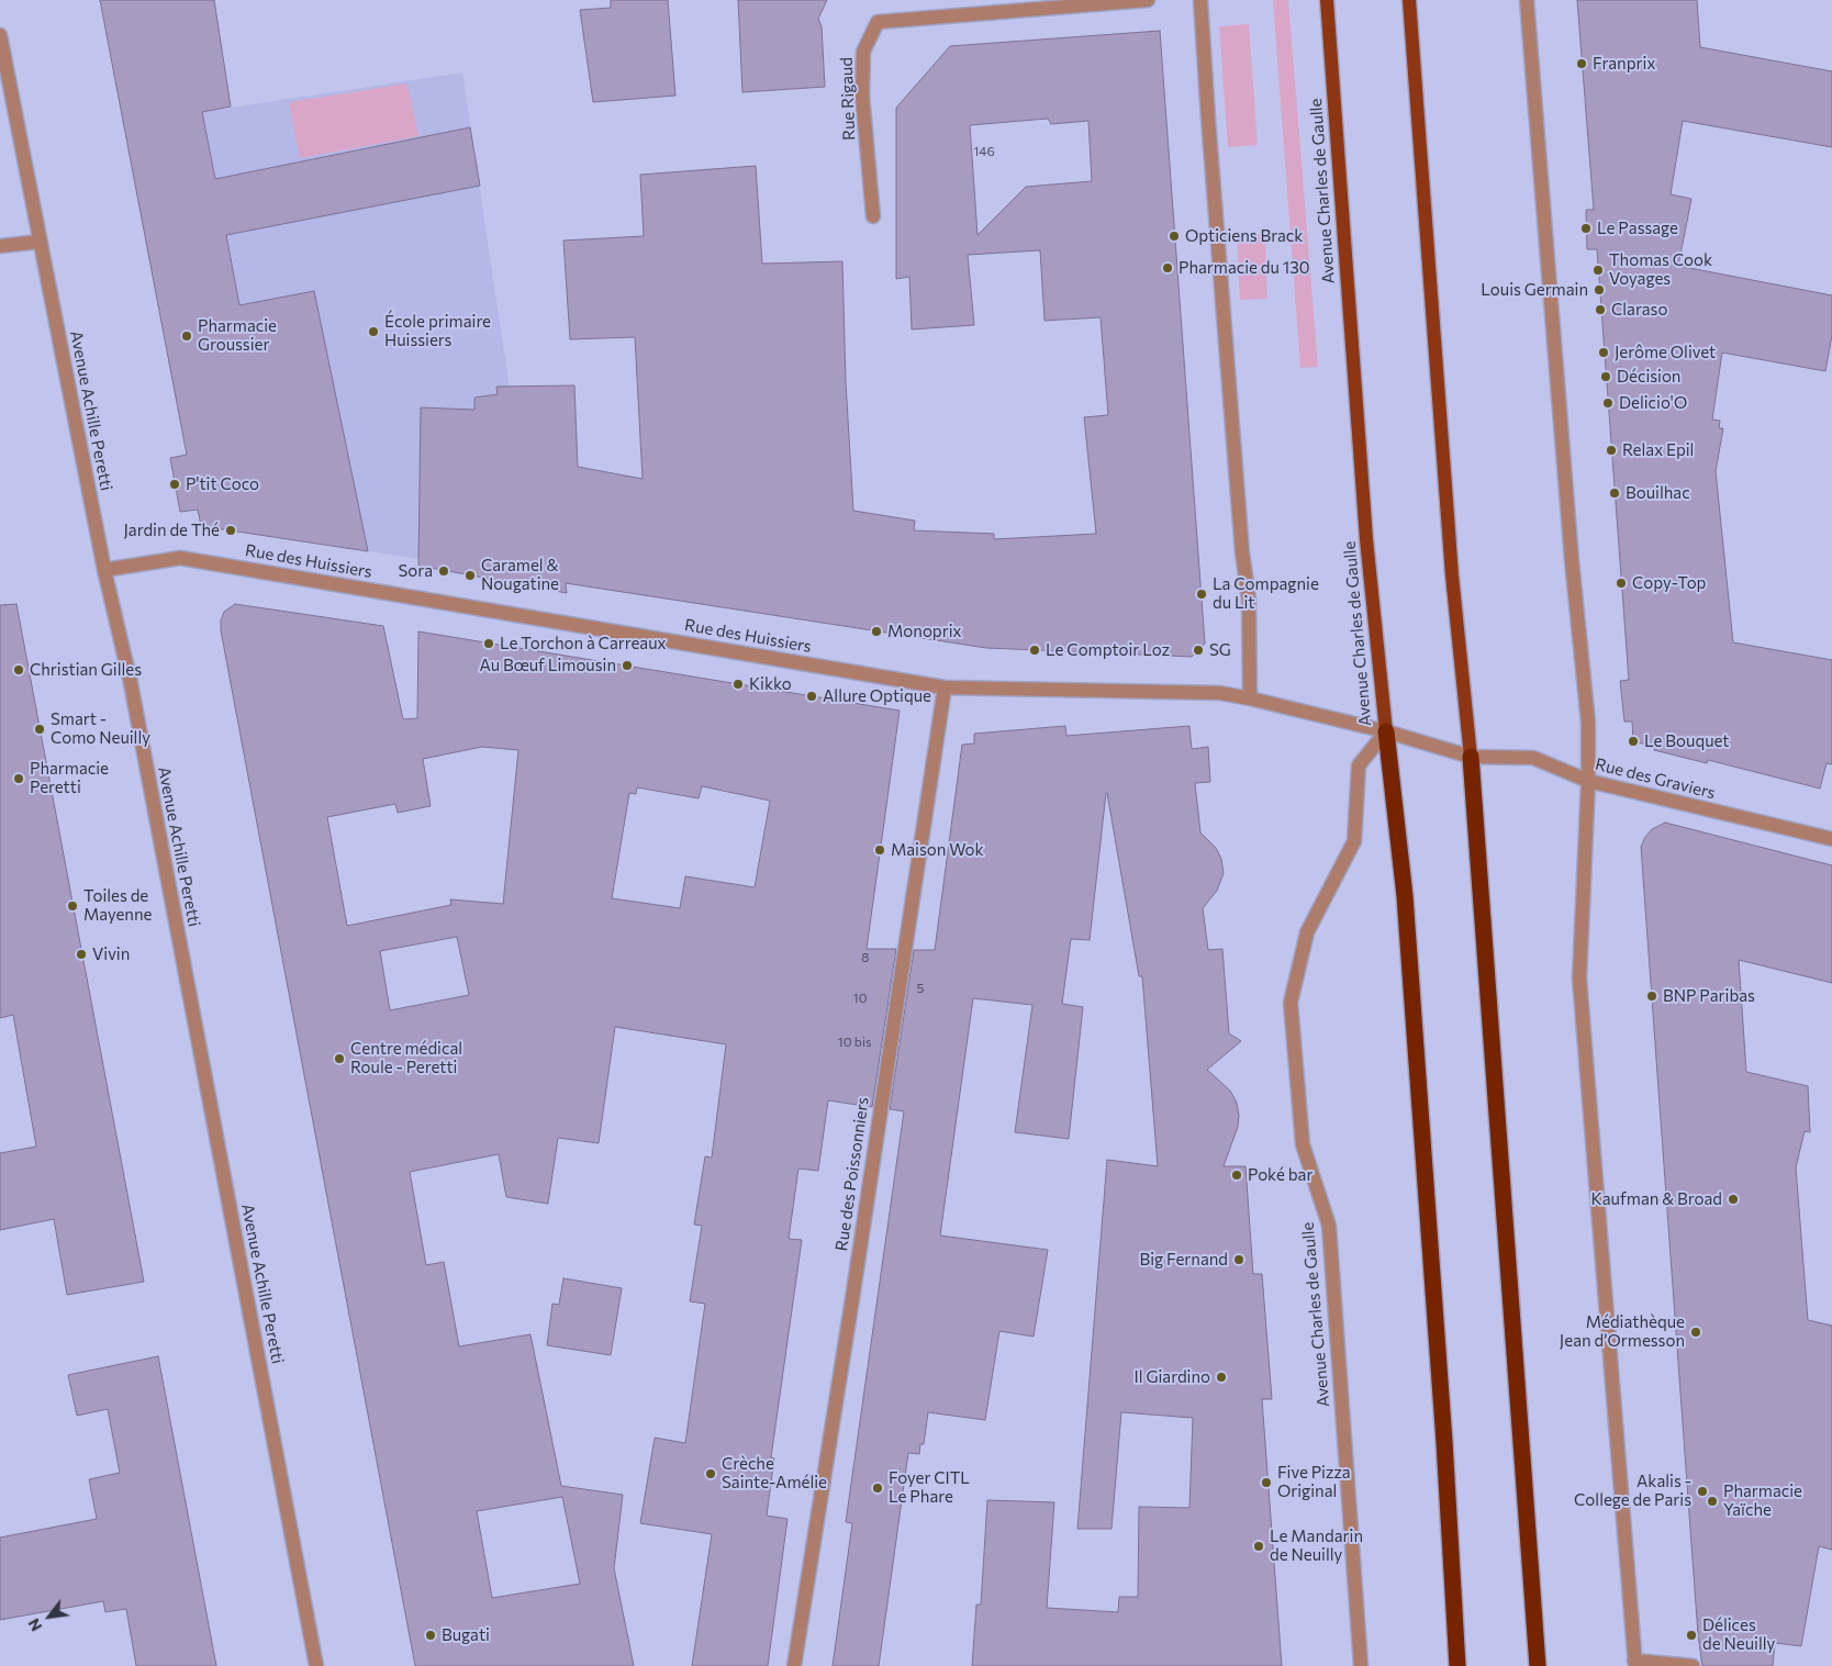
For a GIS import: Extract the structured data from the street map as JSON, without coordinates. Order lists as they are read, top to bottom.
{
  "streets": {
    "main road": ["Avenue Charles de Gaulle"],
    "street": [
      "Rue Rigaud",
      "Avenue Achille Peretti",
      "Rue des Huissiers",
      "Rue des Graviers",
      "Rue des Poissonniers"
    ]
  },
  "crossings": [
    ["Avenue Charles de Gaulle", "Rue des Huissiers"],
    ["Avenue Charles de Gaulle", "Rue des Graviers"],
    ["Avenue Achille Peretti", "Rue des Huissiers"],
    ["Rue des Huissiers", "Rue des Graviers"],
    ["Rue des Huissiers", "Rue des Poissonniers"]
  ],
  "places": [
    "Franprix",
    "Le Passage",
    "Opticiens Brack",
    "Pharmacie du 130",
    "Thomas Cook Voyages",
    "Louis Germain",
    "Claraso",
    "École primaire Huissiers",
    "Pharmacie Groussier",
    "Jerôme Olivet",
    "Décision",
    "Delicio'O",
    "Relax Epil",
    "P'tit Coco",
    "Bouilhac",
    "Jardin de Thé",
    "Sora",
    "Caramel & Nougatine",
    "Copy-Top",
    "La Compagnie du Lit",
    "Monoprix",
    "Le Torchon à Carreaux",
    "Le Comptoir Loz",
    "SG",
    "Au Bœuf Limousin",
    "Christian Gilles",
    "Kikko",
    "Allure Optique",
    "Smart - Como Neuilly",
    "Le Bouquet",
    "Pharmacie Peretti",
    "Maison Wok",
    "Toiles de Mayenne",
    "Vivin",
    "BNP Paribas",
    "Centre médical Roule - Peretti",
    "Poké bar",
    "Kaufman & Broad",
    "Big Fernand",
    "Médiathèque Jean d’Ormesson",
    "Il Giardino",
    "Crèche Sainte-Amélie",
    "Five Pizza Original",
    "Foyer CITL Le Phare",
    "Akalis - College de Paris",
    "Pharmacie Yaïche",
    "Le Mandarin de Neuilly",
    "Bugati",
    "Délices de Neuilly"
  ],
  "house_numbers": [
    "146",
    "8",
    "5",
    "10",
    "10 bis"
  ],
  "north": "bottom left"
}
